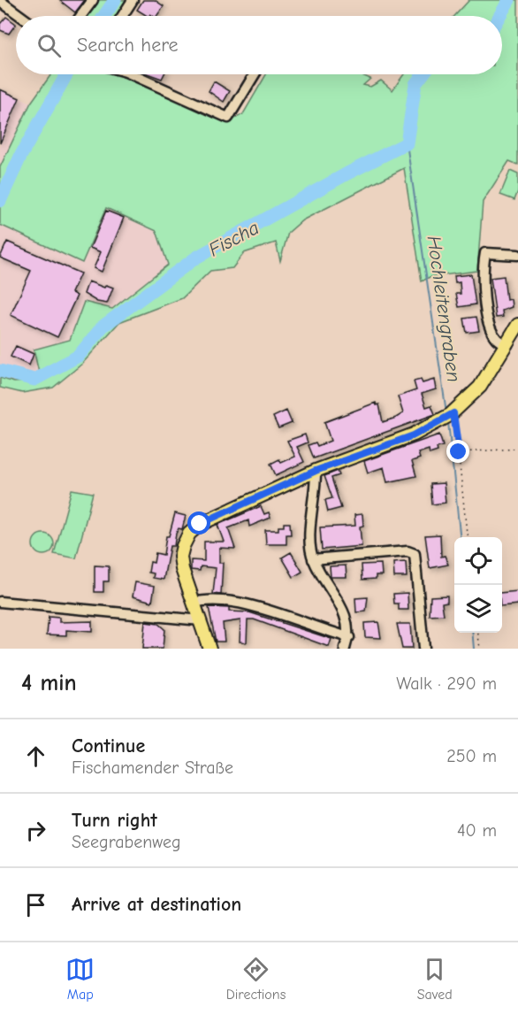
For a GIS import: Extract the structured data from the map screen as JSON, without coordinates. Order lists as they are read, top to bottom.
{
  "water": ["Fischa", "Hochleitengraben"],
  "page": {
    "search": "Search here",
    "heading": ["4 min", "Walk · 290 m"],
    "list": [
      ["Continue", "Fischamender Straße", "250 m"],
      ["Turn right", "Seegrabenweg", "40 m"],
      "Arrive at destination"
    ],
    "nav": ["Map", "Directions", "Saved"]
  }
}
